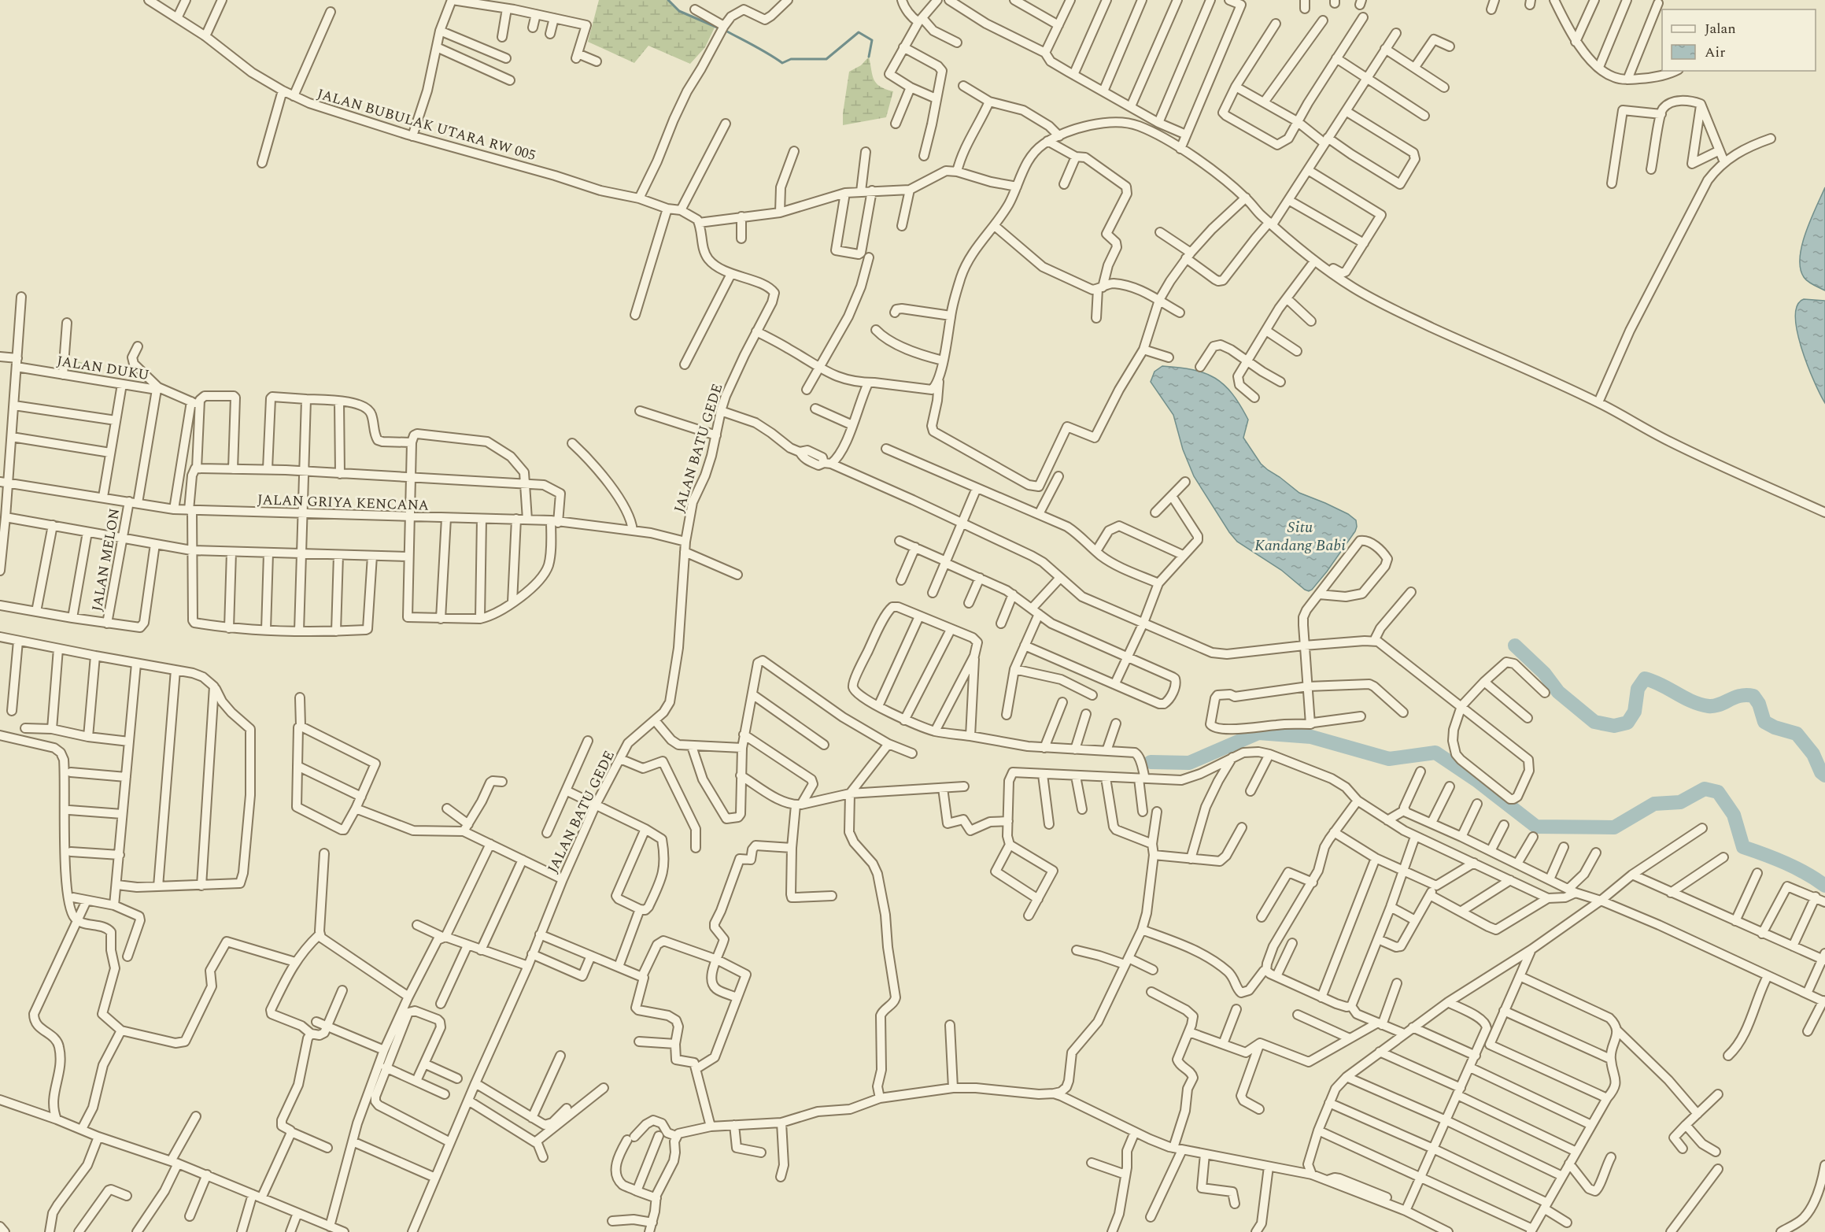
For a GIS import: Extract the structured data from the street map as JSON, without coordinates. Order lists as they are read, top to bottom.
{
  "streets": {
    "street": [
      "JALAN BUBULAK UTARA RW 005",
      "JALAN DUKU",
      "JALAN BATU GEDE",
      "JALAN GRIYA KENCANA",
      "JALAN MELON"
    ]
  },
  "crossings": [
    ["JALAN DUKU", "JALAN GRIYA KENCANA"],
    ["JALAN DUKU", "JALAN MELON"],
    ["JALAN BATU GEDE", "JALAN GRIYA KENCANA"],
    ["JALAN GRIYA KENCANA", "JALAN MELON"]
  ],
  "water": ["Situ Kandang Babi"],
  "legend": ["Jalan", "Air"]
}
